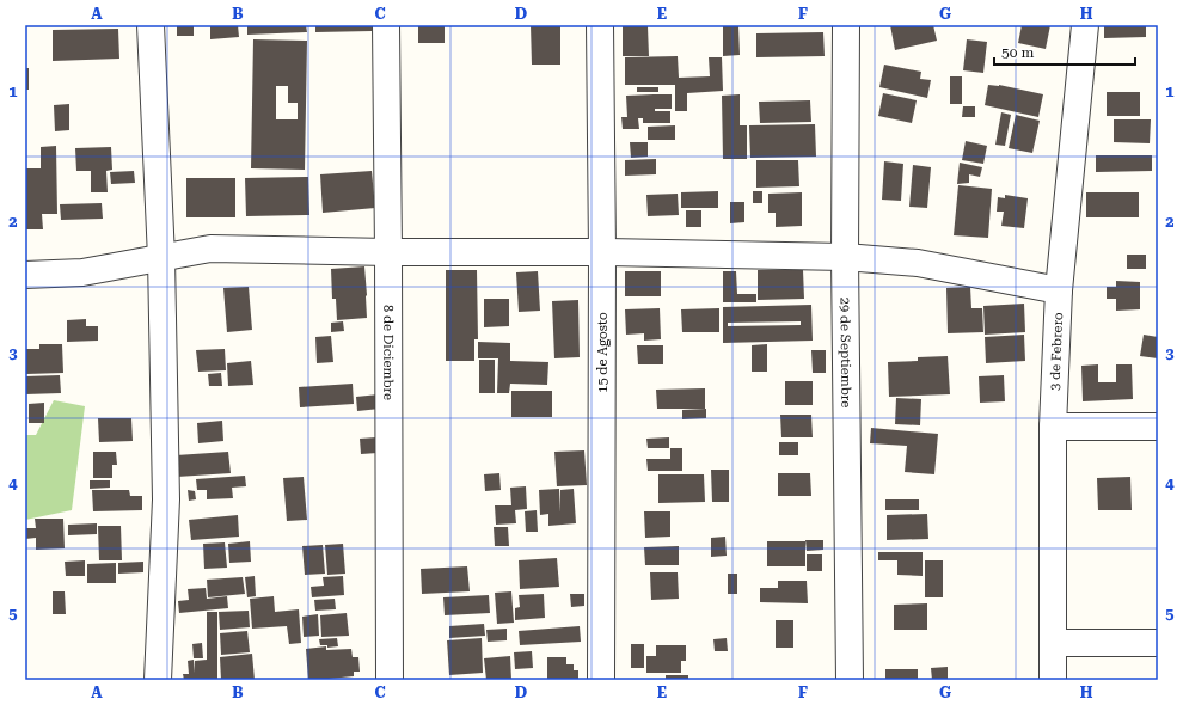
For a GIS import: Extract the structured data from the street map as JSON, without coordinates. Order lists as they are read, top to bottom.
{
  "streets": {
    "street": [
      "3 de Febrero",
      "8 de Diciembre",
      "15 de Agosto",
      "29 de Septiembre"
    ]
  },
  "scale_bar": "50 m",
  "grid": {
    "columns": [
      "A",
      "B",
      "C",
      "D",
      "E",
      "F",
      "G",
      "H"
    ],
    "rows": [
      "1",
      "2",
      "3",
      "4",
      "5"
    ]
  }
}
